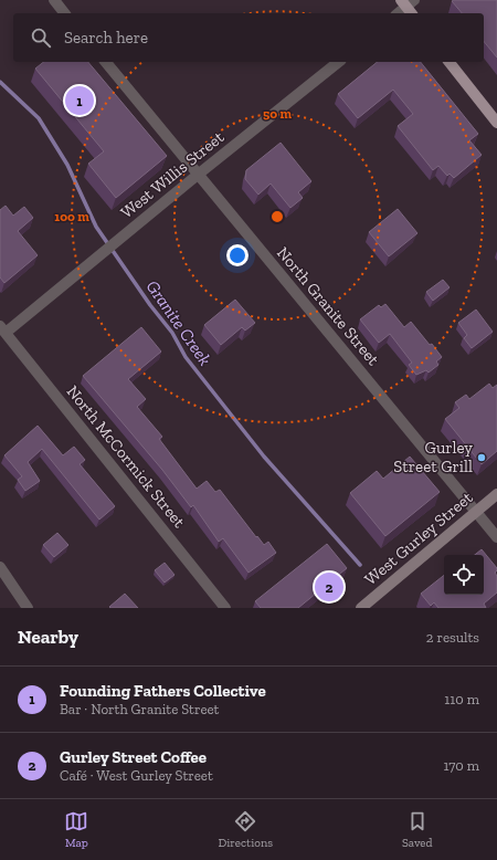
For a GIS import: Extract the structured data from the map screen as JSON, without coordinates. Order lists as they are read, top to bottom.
{
  "streets": {
    "main road": ["West Gurley Street"],
    "street": ["West Willis Street", "North Granite Street", "North McCormick Street"]
  },
  "crossings": [
    ["West Willis Street", "North Granite Street"],
    ["West Willis Street", "North McCormick Street"],
    ["North Granite Street", "West Gurley Street"]
  ],
  "water": ["Granite Creek"],
  "places": ["Gurley Street Grill"],
  "page": {
    "search": "Search here",
    "pins": ["1", "2"],
    "heading": ["Nearby", "2 results"],
    "list": [
      {
        "mark": "1",
        "name": "Founding Fathers Collective",
        "note": "Bar · North Granite Street",
        "value": "110 m"
      },
      {
        "mark": "2",
        "name": "Gurley Street Coffee",
        "note": "Café · West Gurley Street",
        "value": "170 m"
      }
    ],
    "nav": ["Map", "Directions", "Saved"]
  },
  "rings": ["50 m", "100 m"]
}
